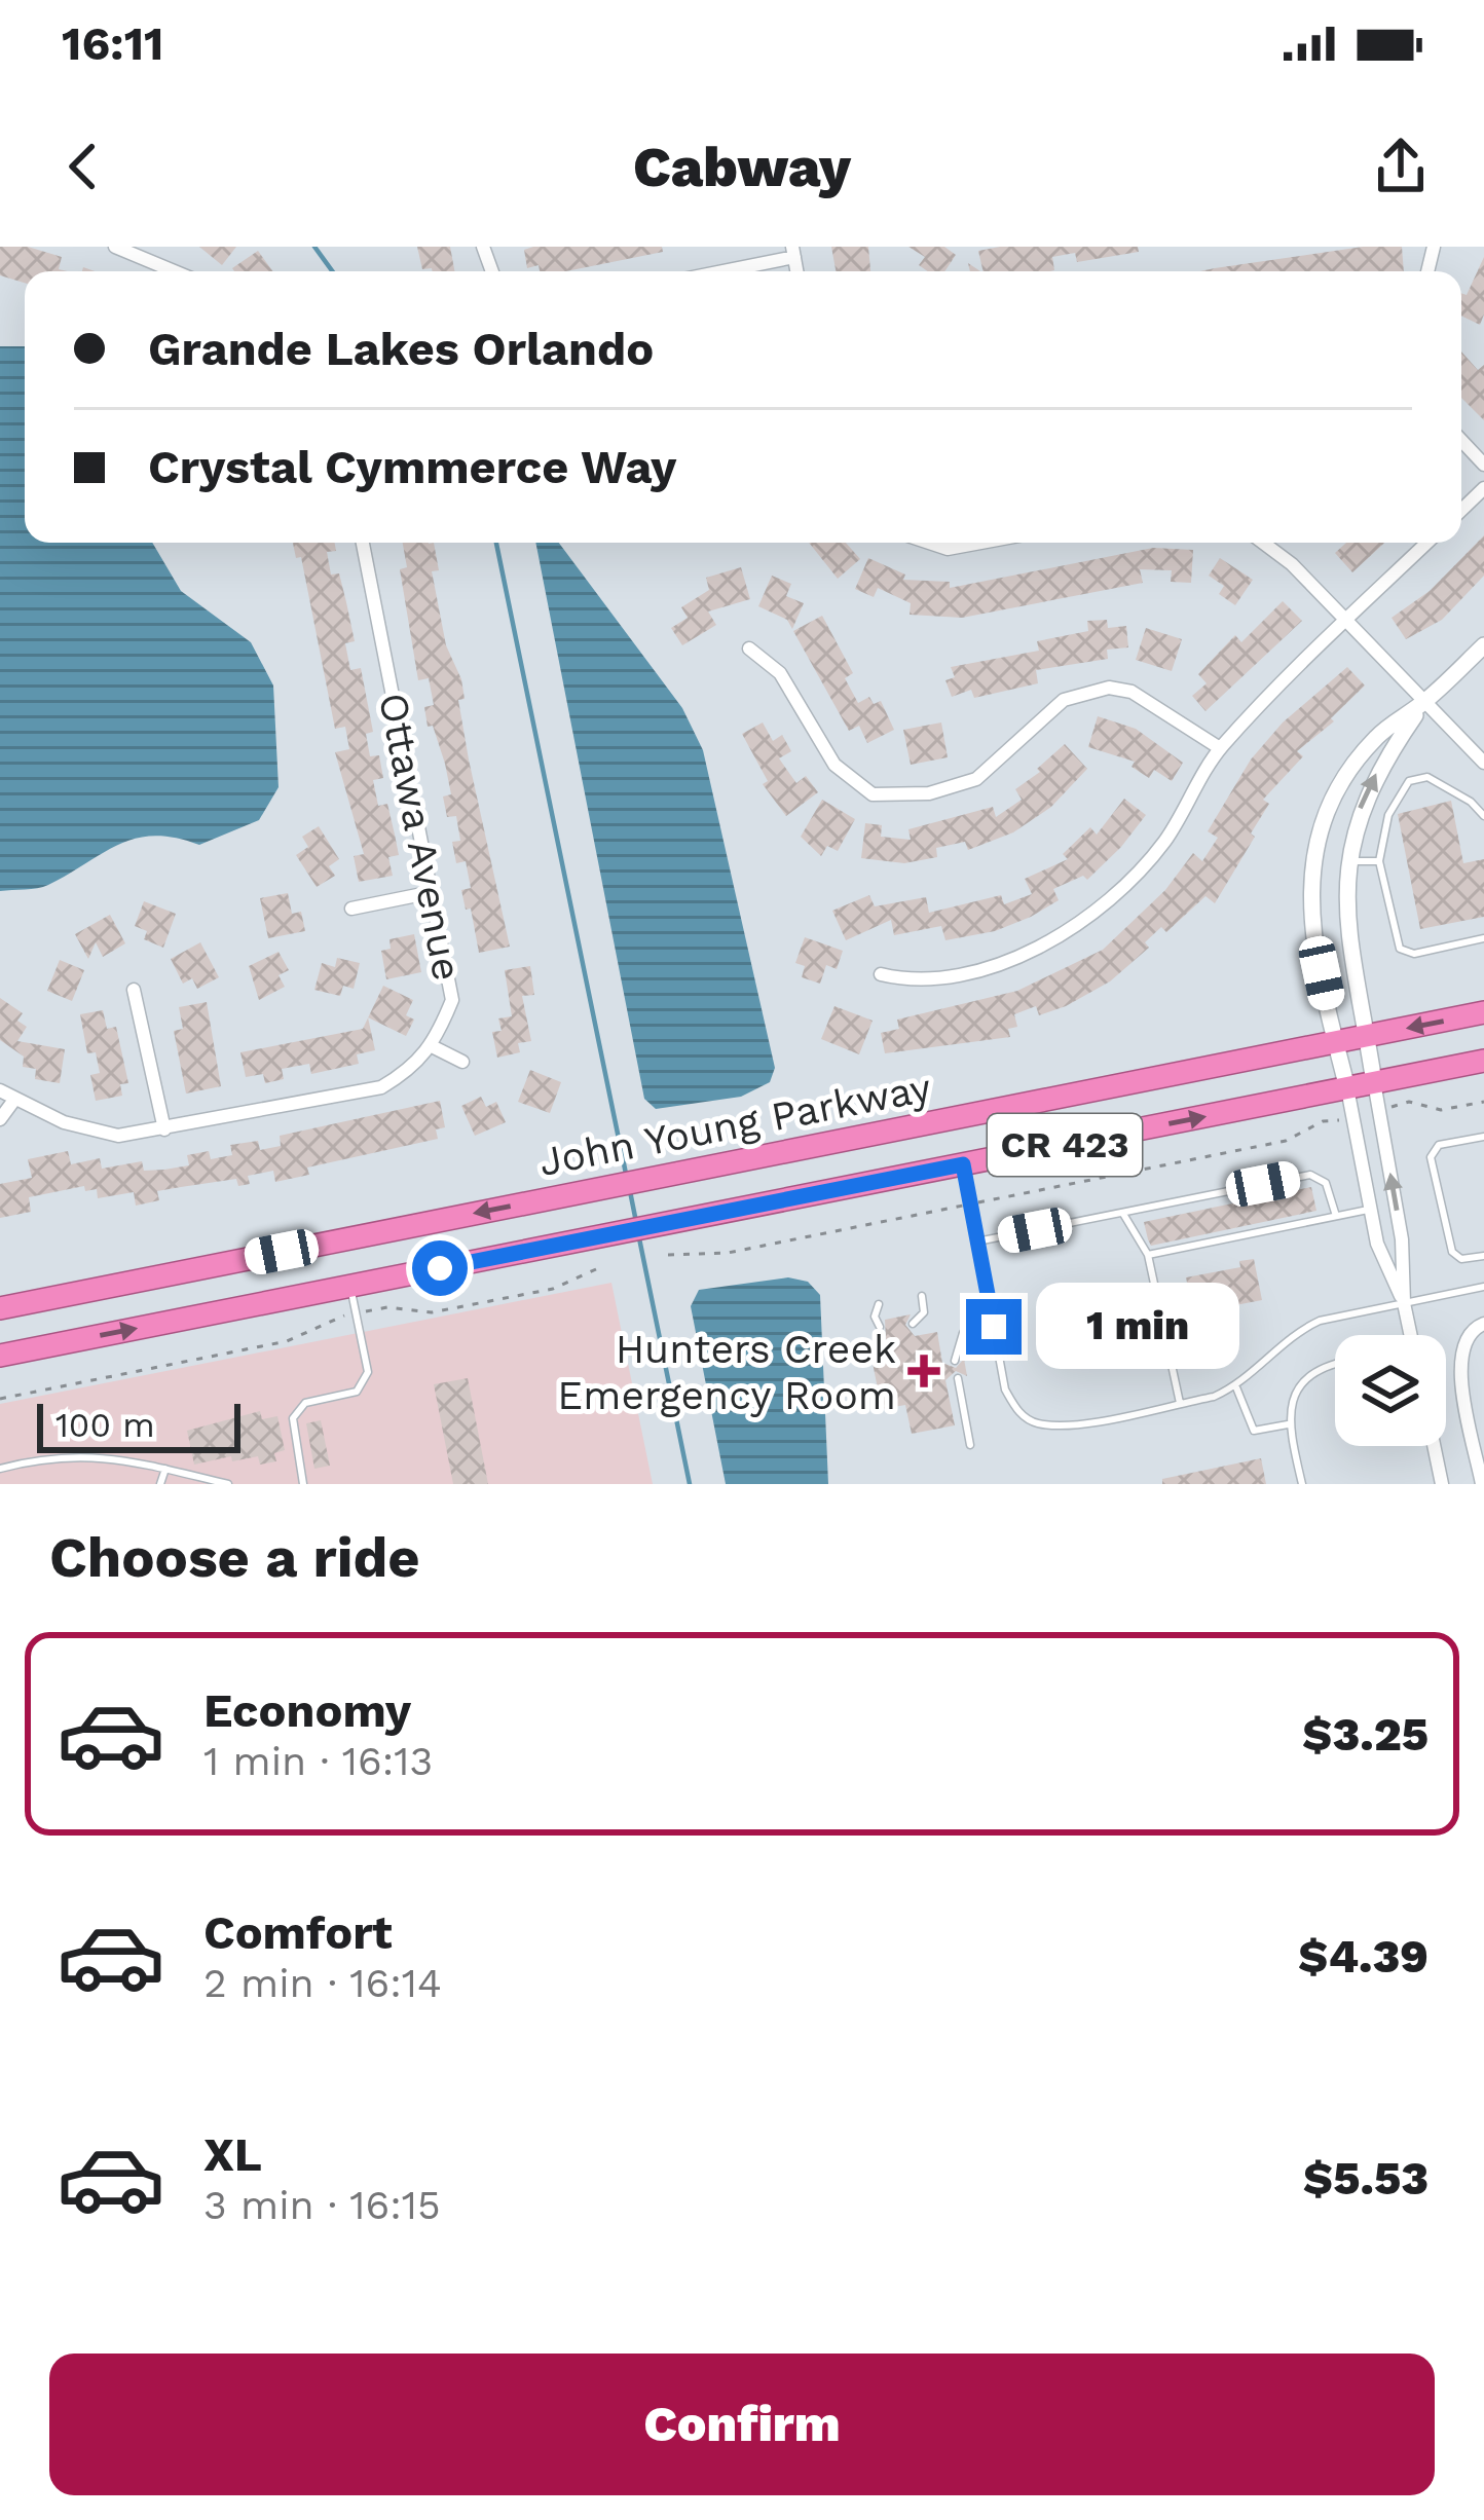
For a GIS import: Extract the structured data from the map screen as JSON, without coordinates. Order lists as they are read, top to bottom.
{
  "streets": {
    "highway": ["John Young Parkway", "CR 423"],
    "street": ["Ottawa Avenue"]
  },
  "places": {
    "health": ["Hunters Creek Emergency Room"]
  },
  "scale_bar": "100 m",
  "page": {
    "status": "16:11",
    "header": "Cabway",
    "banner": ["Grande Lakes Orlando", "Crystal Cymmerce Way"],
    "bubble": "1 min",
    "scale": "100 m",
    "heading": "Choose a ride",
    "list": [
      {
        "name": "Economy",
        "note": "1 min · 16:13",
        "value": "$3.25"
      },
      {
        "name": "Comfort",
        "note": "2 min · 16:14",
        "value": "$4.39"
      },
      {
        "name": "XL",
        "note": "3 min · 16:15",
        "value": "$5.53"
      }
    ],
    "buttons": "Confirm"
  }
}
